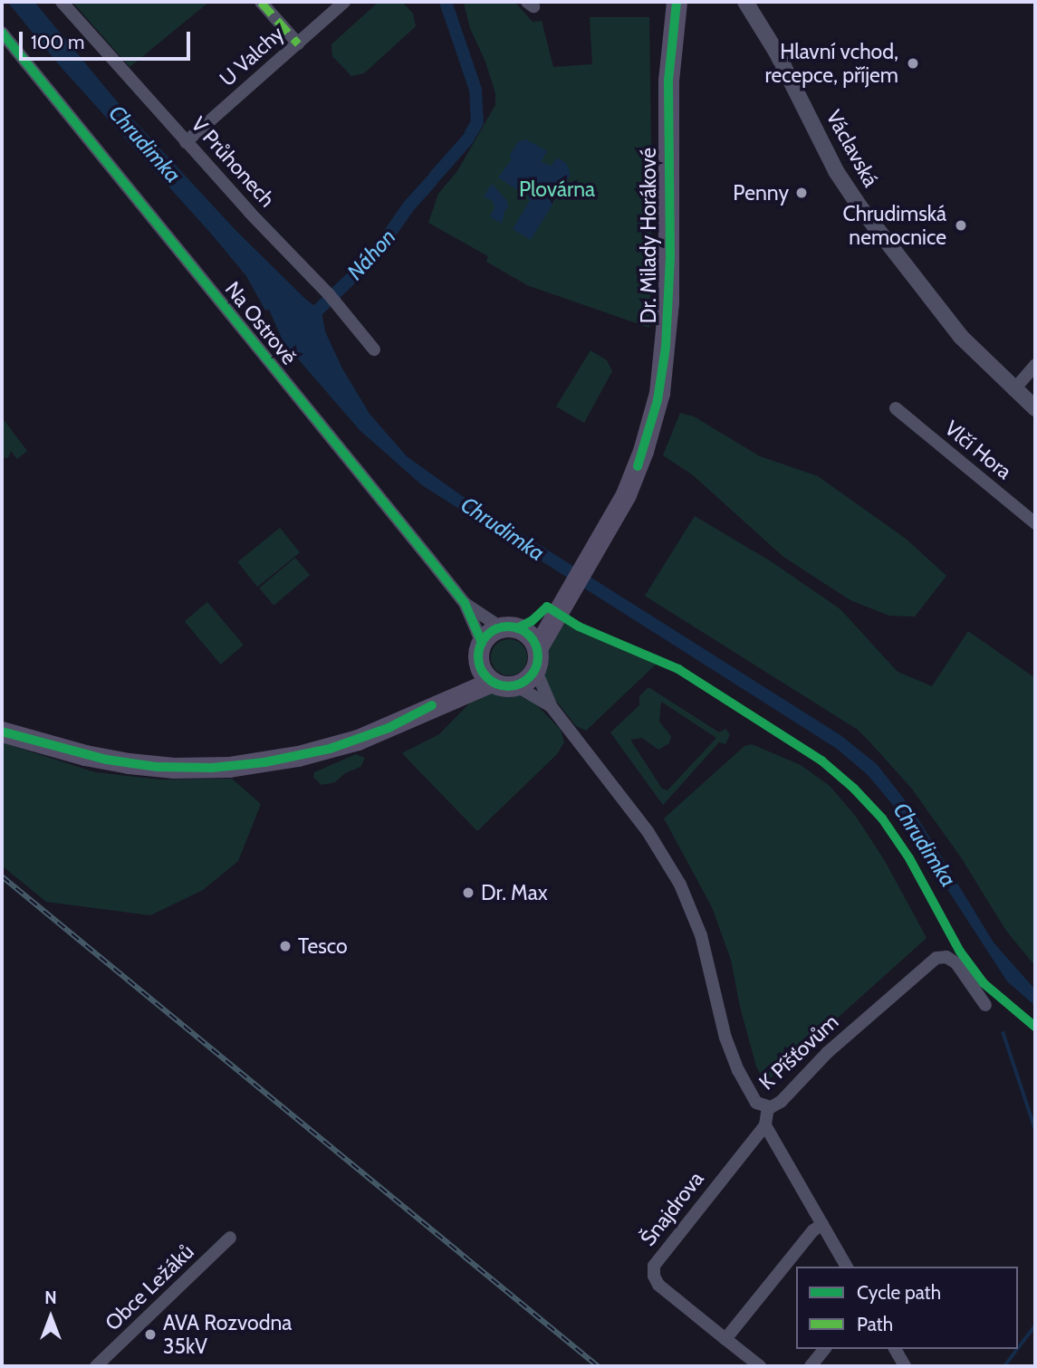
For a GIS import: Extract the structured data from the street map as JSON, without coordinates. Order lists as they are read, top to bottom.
{
  "streets": {
    "main road": ["Dr. Milady Horákové"],
    "street": [
      "U Valchy",
      "Václavská",
      "V Průhonech",
      "Na Ostrově",
      "Vlčí Hora",
      "K Píšťovům",
      "Šnajdrova",
      "Obce Ležáků"
    ]
  },
  "crossings": [
    ["U Valchy", "V Průhonech"],
    ["K Píšťovům", "Šnajdrova"]
  ],
  "water": ["Chrudimka", "Náhon"],
  "parks": ["Plovárna"],
  "places": [
    "Hlavní vchod, recepce, příjem",
    "Penny",
    "Chrudimská nemocnice",
    "Dr. Max",
    "Tesco",
    "AVA Rozvodna 35kV"
  ],
  "legend": ["Cycle path", "Path"],
  "scale_bar": "100 m",
  "north": "top"
}
